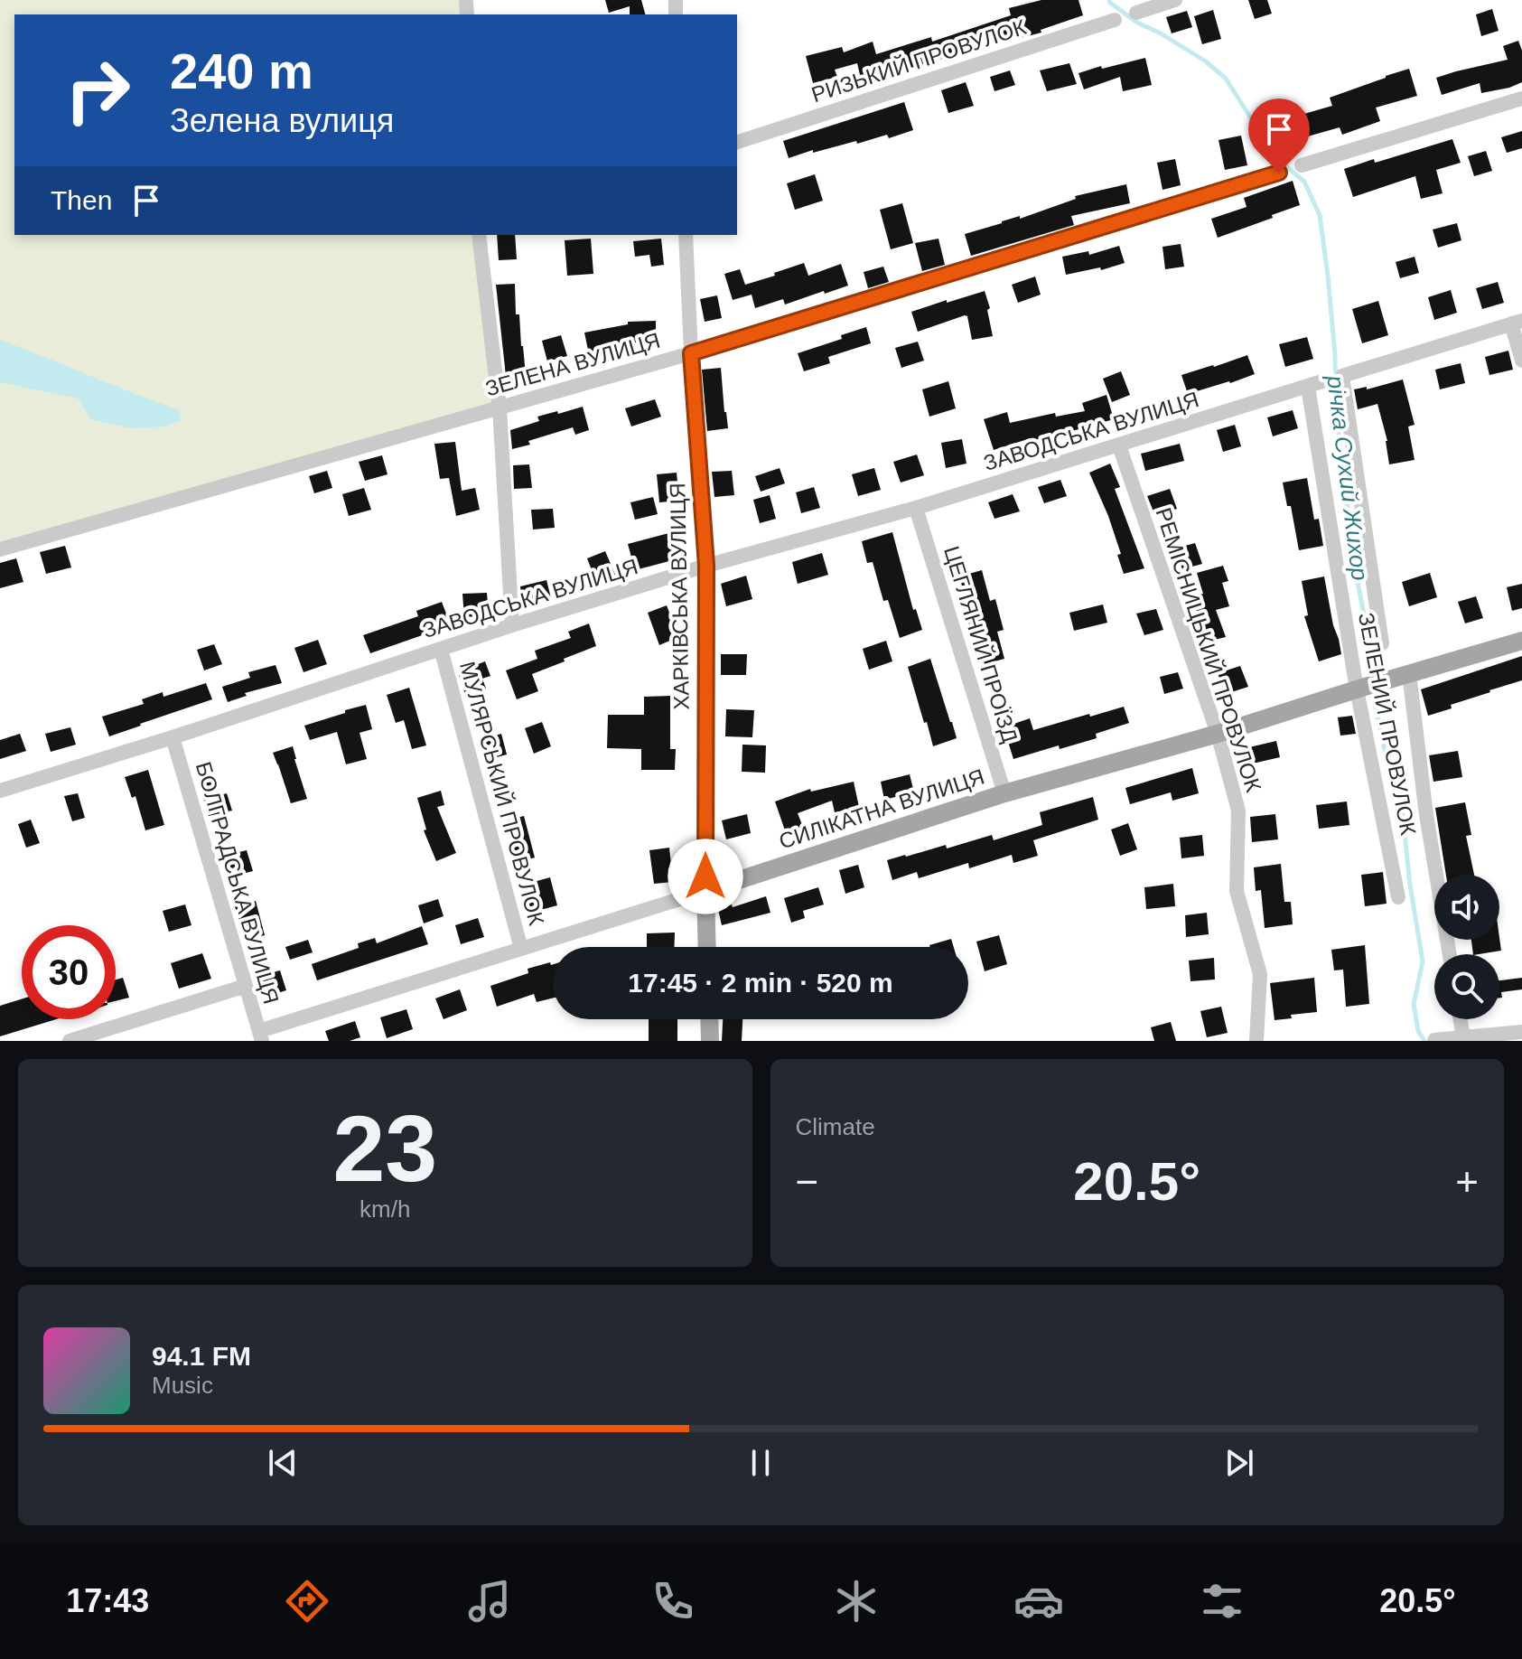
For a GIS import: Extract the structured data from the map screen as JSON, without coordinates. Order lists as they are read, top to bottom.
{
  "streets": {
    "main road": ["ХАРКІВСЬКА ВУЛИЦЯ", "СИЛІКАТНА ВУЛИЦЯ"],
    "street": [
      "РИЗЬКИЙ ПРОВУЛОК",
      "ЗЕЛЕНА ВУЛИЦЯ",
      "ЗАВОДСЬКА ВУЛИЦЯ",
      "ЦЕГЛЯНИЙ ПРОЇЗД",
      "РЕМІСНИЦЬКИЙ ПРОВУЛОК",
      "ЗЕЛЕНИЙ ПРОВУЛОК",
      "МУЛЯРСЬКИЙ ПРОВУЛОК",
      "БОЛГРАДСЬКА ВУЛИЦЯ"
    ]
  },
  "crossings": [
    ["ЗЕЛЕНА ВУЛИЦЯ", "ХАРКІВСЬКА ВУЛИЦЯ"],
    ["ЗАВОДСЬКА ВУЛИЦЯ", "ХАРКІВСЬКА ВУЛИЦЯ"],
    ["ЗАВОДСЬКА ВУЛИЦЯ", "ЦЕГЛЯНИЙ ПРОЇЗД"],
    ["ЗАВОДСЬКА ВУЛИЦЯ", "РЕМІСНИЦЬКИЙ ПРОВУЛОК"],
    ["ЗАВОДСЬКА ВУЛИЦЯ", "ЗЕЛЕНИЙ ПРОВУЛОК"],
    ["ЗАВОДСЬКА ВУЛИЦЯ", "МУЛЯРСЬКИЙ ПРОВУЛОК"],
    ["ЗАВОДСЬКА ВУЛИЦЯ", "БОЛГРАДСЬКА ВУЛИЦЯ"],
    ["ХАРКІВСЬКА ВУЛИЦЯ", "СИЛІКАТНА ВУЛИЦЯ"],
    ["ЦЕГЛЯНИЙ ПРОЇЗД", "СИЛІКАТНА ВУЛИЦЯ"],
    ["РЕМІСНИЦЬКИЙ ПРОВУЛОК", "СИЛІКАТНА ВУЛИЦЯ"],
    ["ЗЕЛЕНИЙ ПРОВУЛОК", "СИЛІКАТНА ВУЛИЦЯ"],
    ["МУЛЯРСЬКИЙ ПРОВУЛОК", "СИЛІКАТНА ВУЛИЦЯ"],
    ["СИЛІКАТНА ВУЛИЦЯ", "БОЛГРАДСЬКА ВУЛИЦЯ"]
  ],
  "water": ["річка Сухий Жихор"],
  "page": {
    "turn": ["240 m", "Зелена вулиця"],
    "then": "Then",
    "limit": "30",
    "trip": "17:45 · 2 min · 520 m",
    "tile": [
      ["23", "km/h"],
      "Climate"
    ],
    "heat": ["−", "20.5°", "+"],
    "song": ["94.1 FM", "Music"],
    "tabs": ["17:43", "20.5°"]
  }
}
